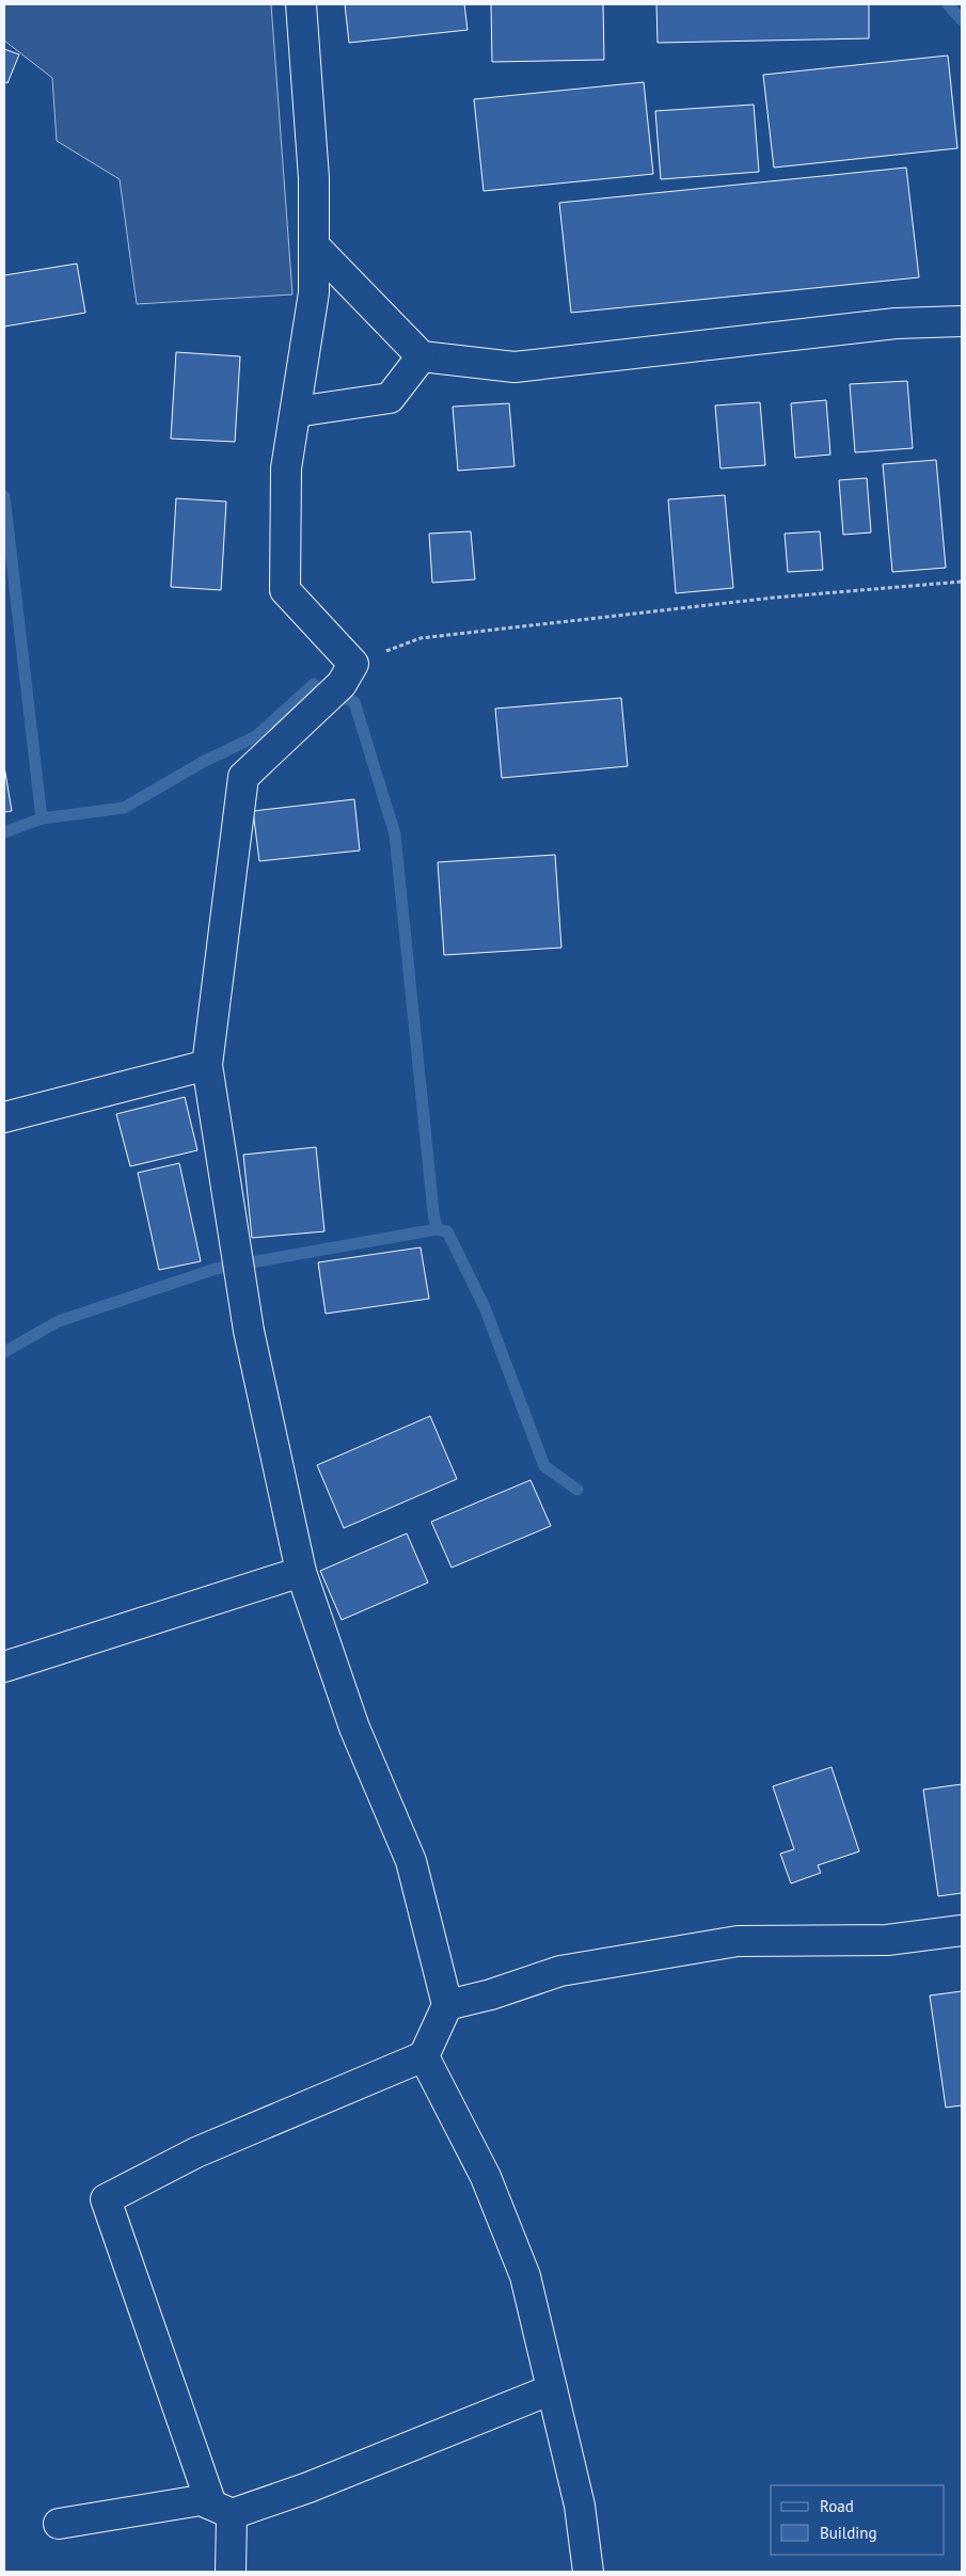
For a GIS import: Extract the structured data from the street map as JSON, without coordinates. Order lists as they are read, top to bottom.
{
  "legend": ["Road", "Building"]
}
